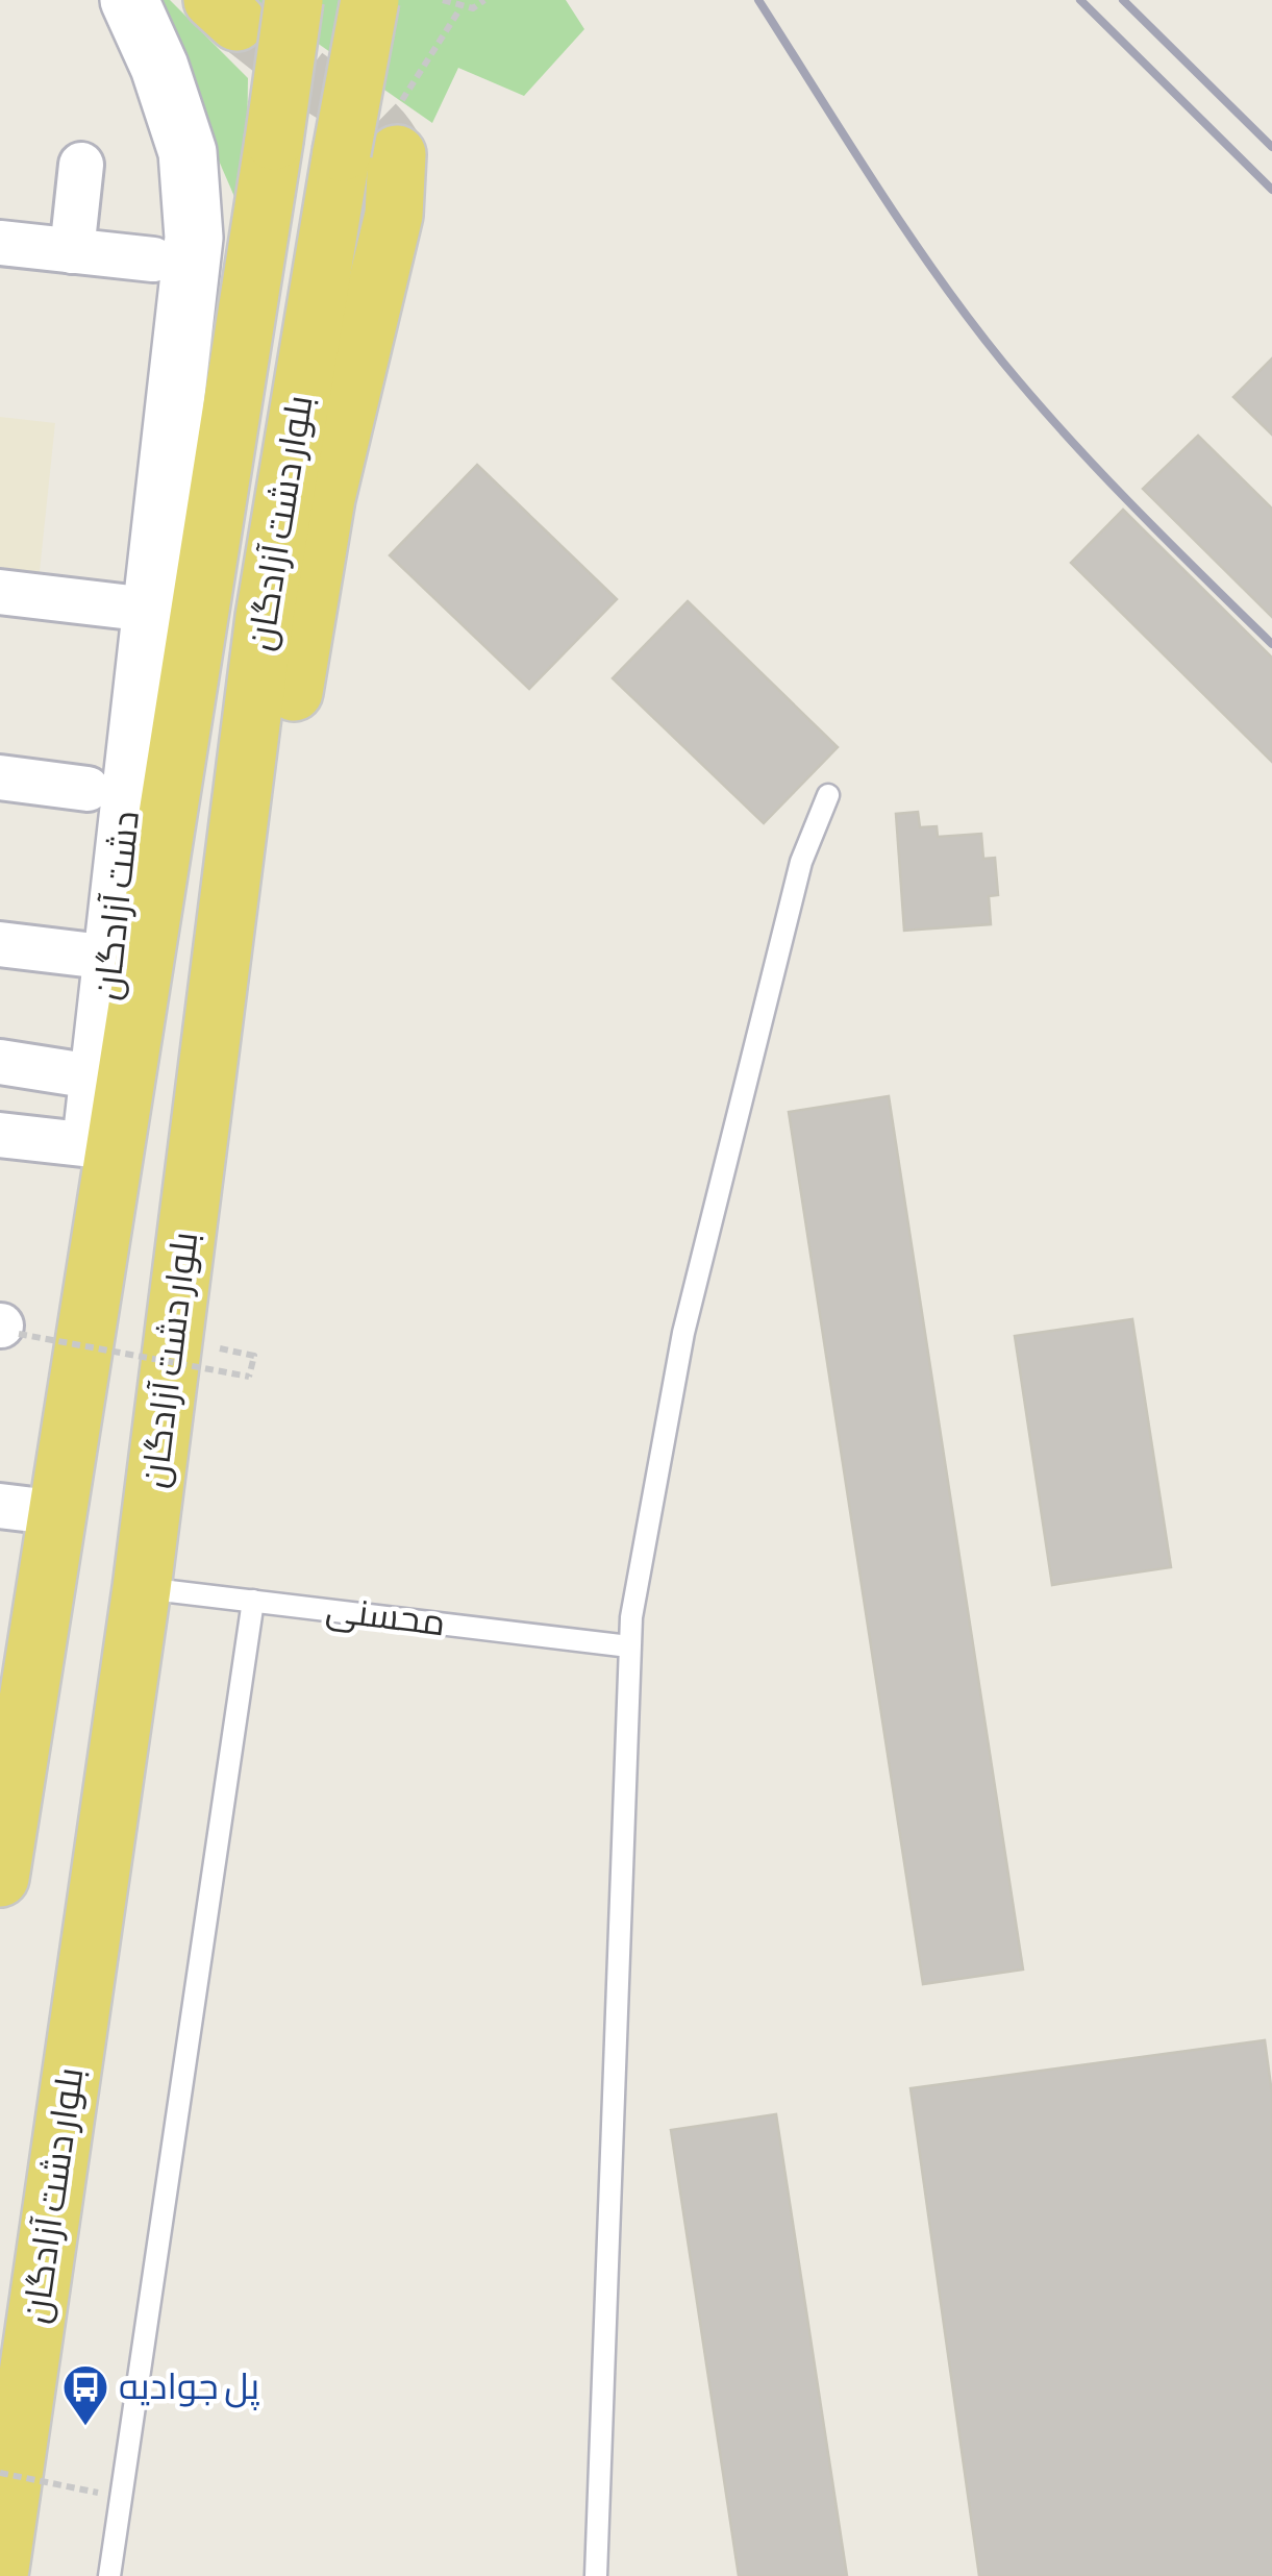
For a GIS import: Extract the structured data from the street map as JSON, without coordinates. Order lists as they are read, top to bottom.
{
  "streets": {
    "main road": ["بلوار دشت آزادگان", "دشت آزادگان"],
    "lane": ["محسنی"]
  },
  "crossings": [
    ["بلوار دشت آزادگان", "دشت آزادگان"],
    ["بلوار دشت آزادگان", "محسنی"]
  ],
  "places": {
    "bus stop": ["پل جوادیه"]
  }
}
